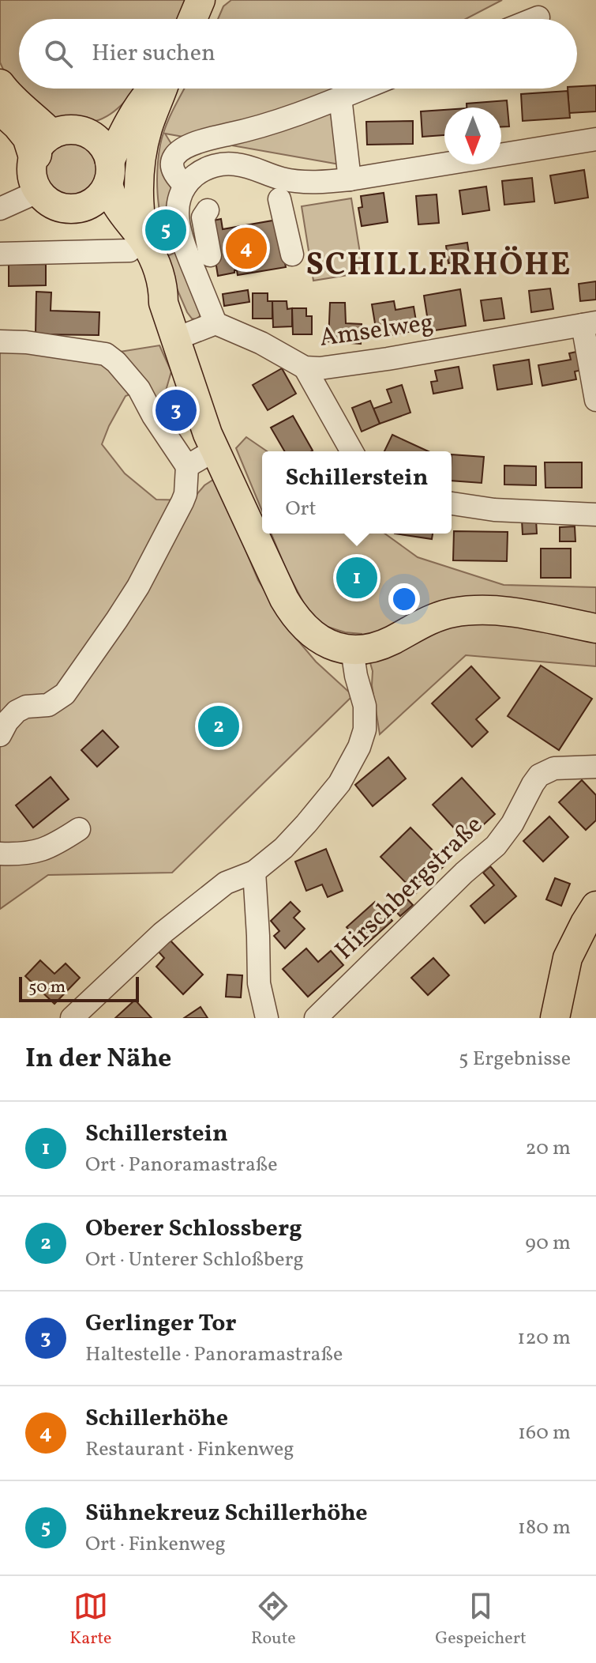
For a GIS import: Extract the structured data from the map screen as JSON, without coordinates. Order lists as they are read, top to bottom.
{
  "streets": {
    "street": ["Amselweg", "Hirschbergstraße"]
  },
  "districts": ["SCHILLERHÖHE"],
  "scale_bar": "50 m",
  "north": "bottom",
  "page": {
    "search": "Hier suchen",
    "pins": [
      "5",
      "4",
      "3",
      "1",
      "2"
    ],
    "popup": ["Schillerstein", "Ort"],
    "scale": "50 m",
    "heading": ["In der Nähe", "5 Ergebnisse"],
    "list": [
      {
        "mark": "1",
        "name": "Schillerstein",
        "note": "Ort · Panoramastraße",
        "value": "20 m"
      },
      {
        "mark": "2",
        "name": "Oberer Schlossberg",
        "note": "Ort · Unterer Schloßberg",
        "value": "90 m"
      },
      {
        "mark": "3",
        "name": "Gerlinger Tor",
        "note": "Haltestelle · Panoramastraße",
        "value": "120 m"
      },
      {
        "mark": "4",
        "name": "Schillerhöhe",
        "note": "Restaurant · Finkenweg",
        "value": "160 m"
      },
      {
        "mark": "5",
        "name": "Sühnekreuz Schillerhöhe",
        "note": "Ort · Finkenweg",
        "value": "180 m"
      }
    ],
    "nav": ["Karte", "Route", "Gespeichert"]
  }
}
